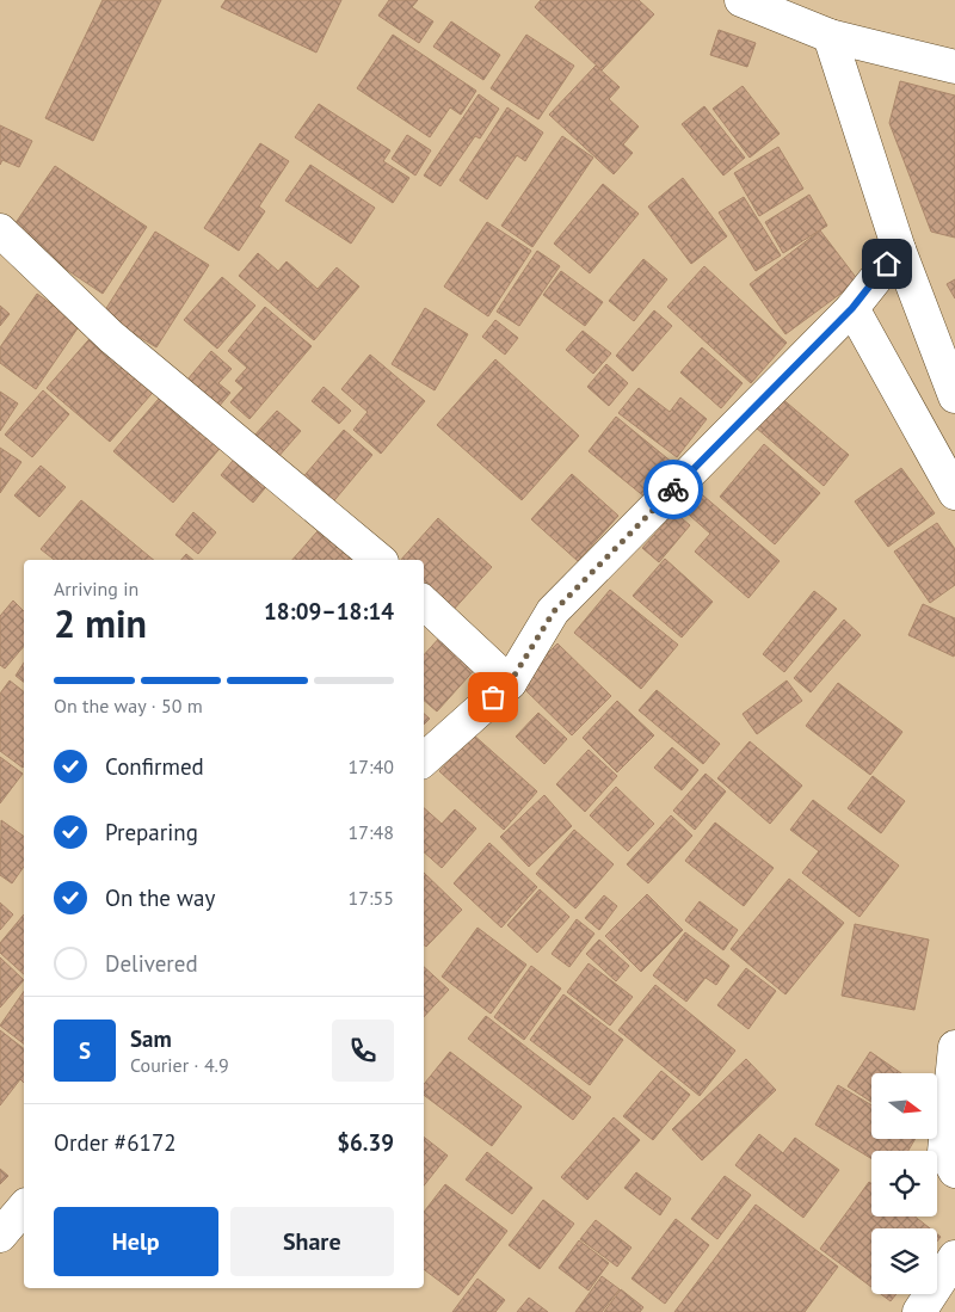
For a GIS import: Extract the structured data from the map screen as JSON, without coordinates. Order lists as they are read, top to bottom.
{
  "north": "right",
  "page": {
    "heading": ["2 min", "Arriving in", "18:09–18:14"],
    "panel": [
      "Sam",
      "Courier · 4.9",
      "Order #6172",
      "$6.39"
    ],
    "bar": "On the way · 50 m",
    "list": [
      ["Confirmed", "17:40"],
      ["Preparing", "17:48"],
      ["On the way", "17:55"],
      "Delivered"
    ],
    "round": "S",
    "buttons": ["Help", "Share"]
  }
}
